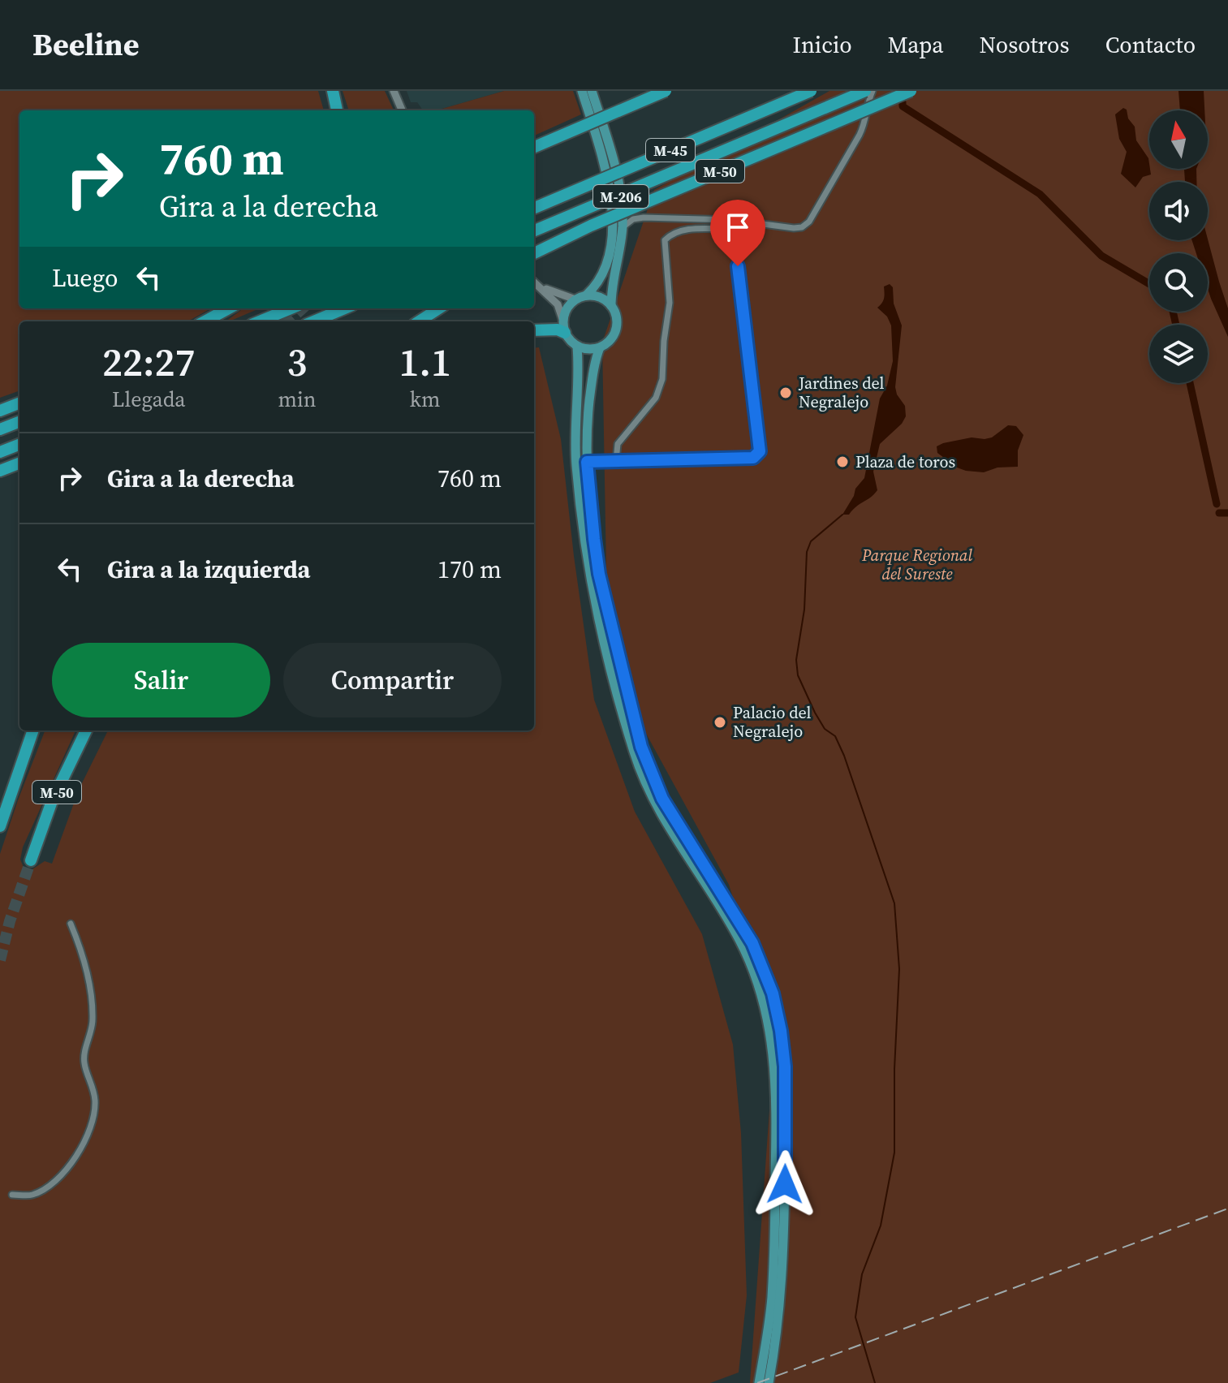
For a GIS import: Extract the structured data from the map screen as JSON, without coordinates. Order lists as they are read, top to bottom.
{
  "streets": {
    "highway": ["M-45", "M-50"],
    "main road": ["M-206"]
  },
  "parks": ["Parque Regional del Sureste"],
  "places": ["Jardines del Negralejo", "Plaza de toros", "Palacio del Negralejo"],
  "north": "top",
  "page": {
    "header": "Beeline",
    "nav": [
      "Inicio",
      "Mapa",
      "Nosotros",
      "Contacto"
    ],
    "turn": ["760 m", "Gira a la derecha"],
    "then": "Luego",
    "eta": [
      "22:27",
      "Llegada",
      "3",
      "min",
      "1.1",
      "km"
    ],
    "list": [
      {
        "name": "Gira a la derecha",
        "value": "760 m"
      },
      {
        "name": "Gira a la izquierda",
        "value": "170 m"
      }
    ],
    "buttons": ["Salir", "Compartir"]
  }
}
